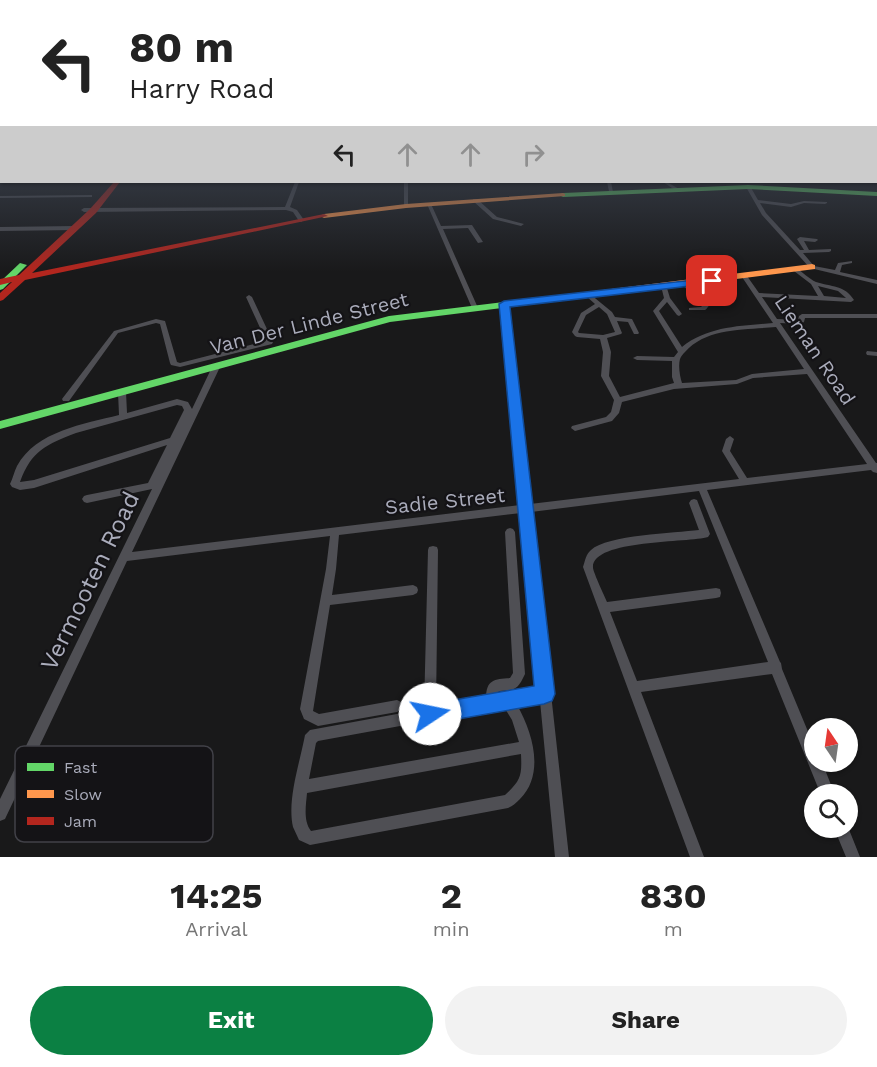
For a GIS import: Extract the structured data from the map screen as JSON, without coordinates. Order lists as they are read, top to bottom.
{
  "streets": {
    "street": [
      "Van Der Linde Street",
      "Lieman Road",
      "Sadie Street",
      "Vermooten Road"
    ]
  },
  "crossings": [
    ["Van Der Linde Street", "Lieman Road"],
    ["Van Der Linde Street", "Vermooten Road"],
    ["Lieman Road", "Sadie Street"],
    ["Sadie Street", "Vermooten Road"]
  ],
  "legend": ["Fast", "Slow", "Jam"],
  "north": "top",
  "page": {
    "turn": ["80 m", "Harry Road"],
    "eta": [
      "14:25",
      "Arrival",
      "2",
      "min",
      "830",
      "m"
    ],
    "buttons": ["Exit", "Share"]
  }
}
